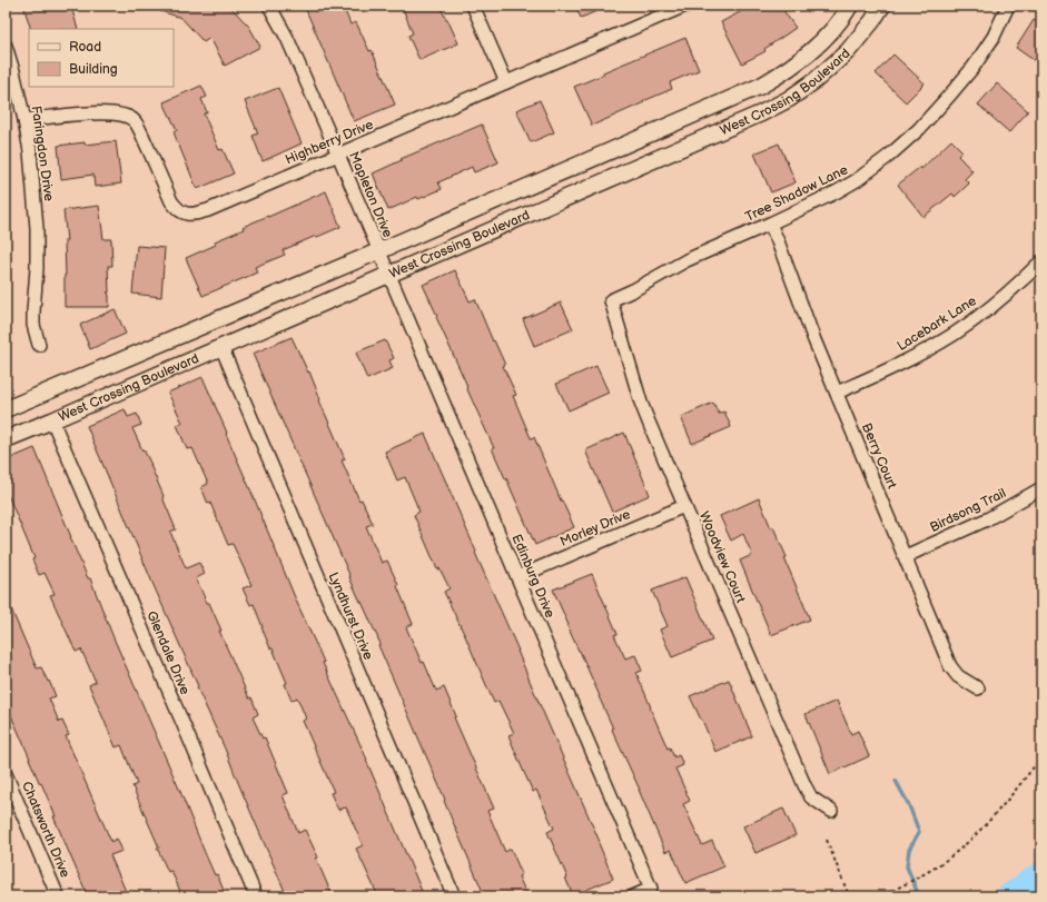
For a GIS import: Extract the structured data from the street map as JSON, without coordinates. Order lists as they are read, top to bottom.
{
  "streets": {
    "street": [
      "West Crossing Boulevard",
      "Highberry Drive",
      "Faringdon Drive",
      "Tree Shadow Lane",
      "Mapleton Drive",
      "Lacebark Lane",
      "Berry Court",
      "Birdsong Trail",
      "Morley Drive",
      "Woodview Court",
      "Edinburg Drive",
      "Lyndhurst Drive",
      "Glendale Drive",
      "Chatsworth Drive"
    ]
  },
  "crossings": [
    ["West Crossing Boulevard", "Mapleton Drive"],
    ["West Crossing Boulevard", "Edinburg Drive"],
    ["West Crossing Boulevard", "Lyndhurst Drive"],
    ["West Crossing Boulevard", "Glendale Drive"],
    ["Highberry Drive", "Faringdon Drive"],
    ["Highberry Drive", "Mapleton Drive"],
    ["Tree Shadow Lane", "Berry Court"],
    ["Tree Shadow Lane", "Woodview Court"],
    ["Mapleton Drive", "Edinburg Drive"],
    ["Lacebark Lane", "Berry Court"],
    ["Berry Court", "Birdsong Trail"],
    ["Morley Drive", "Woodview Court"],
    ["Morley Drive", "Edinburg Drive"]
  ],
  "legend": ["Road", "Building"]
}
